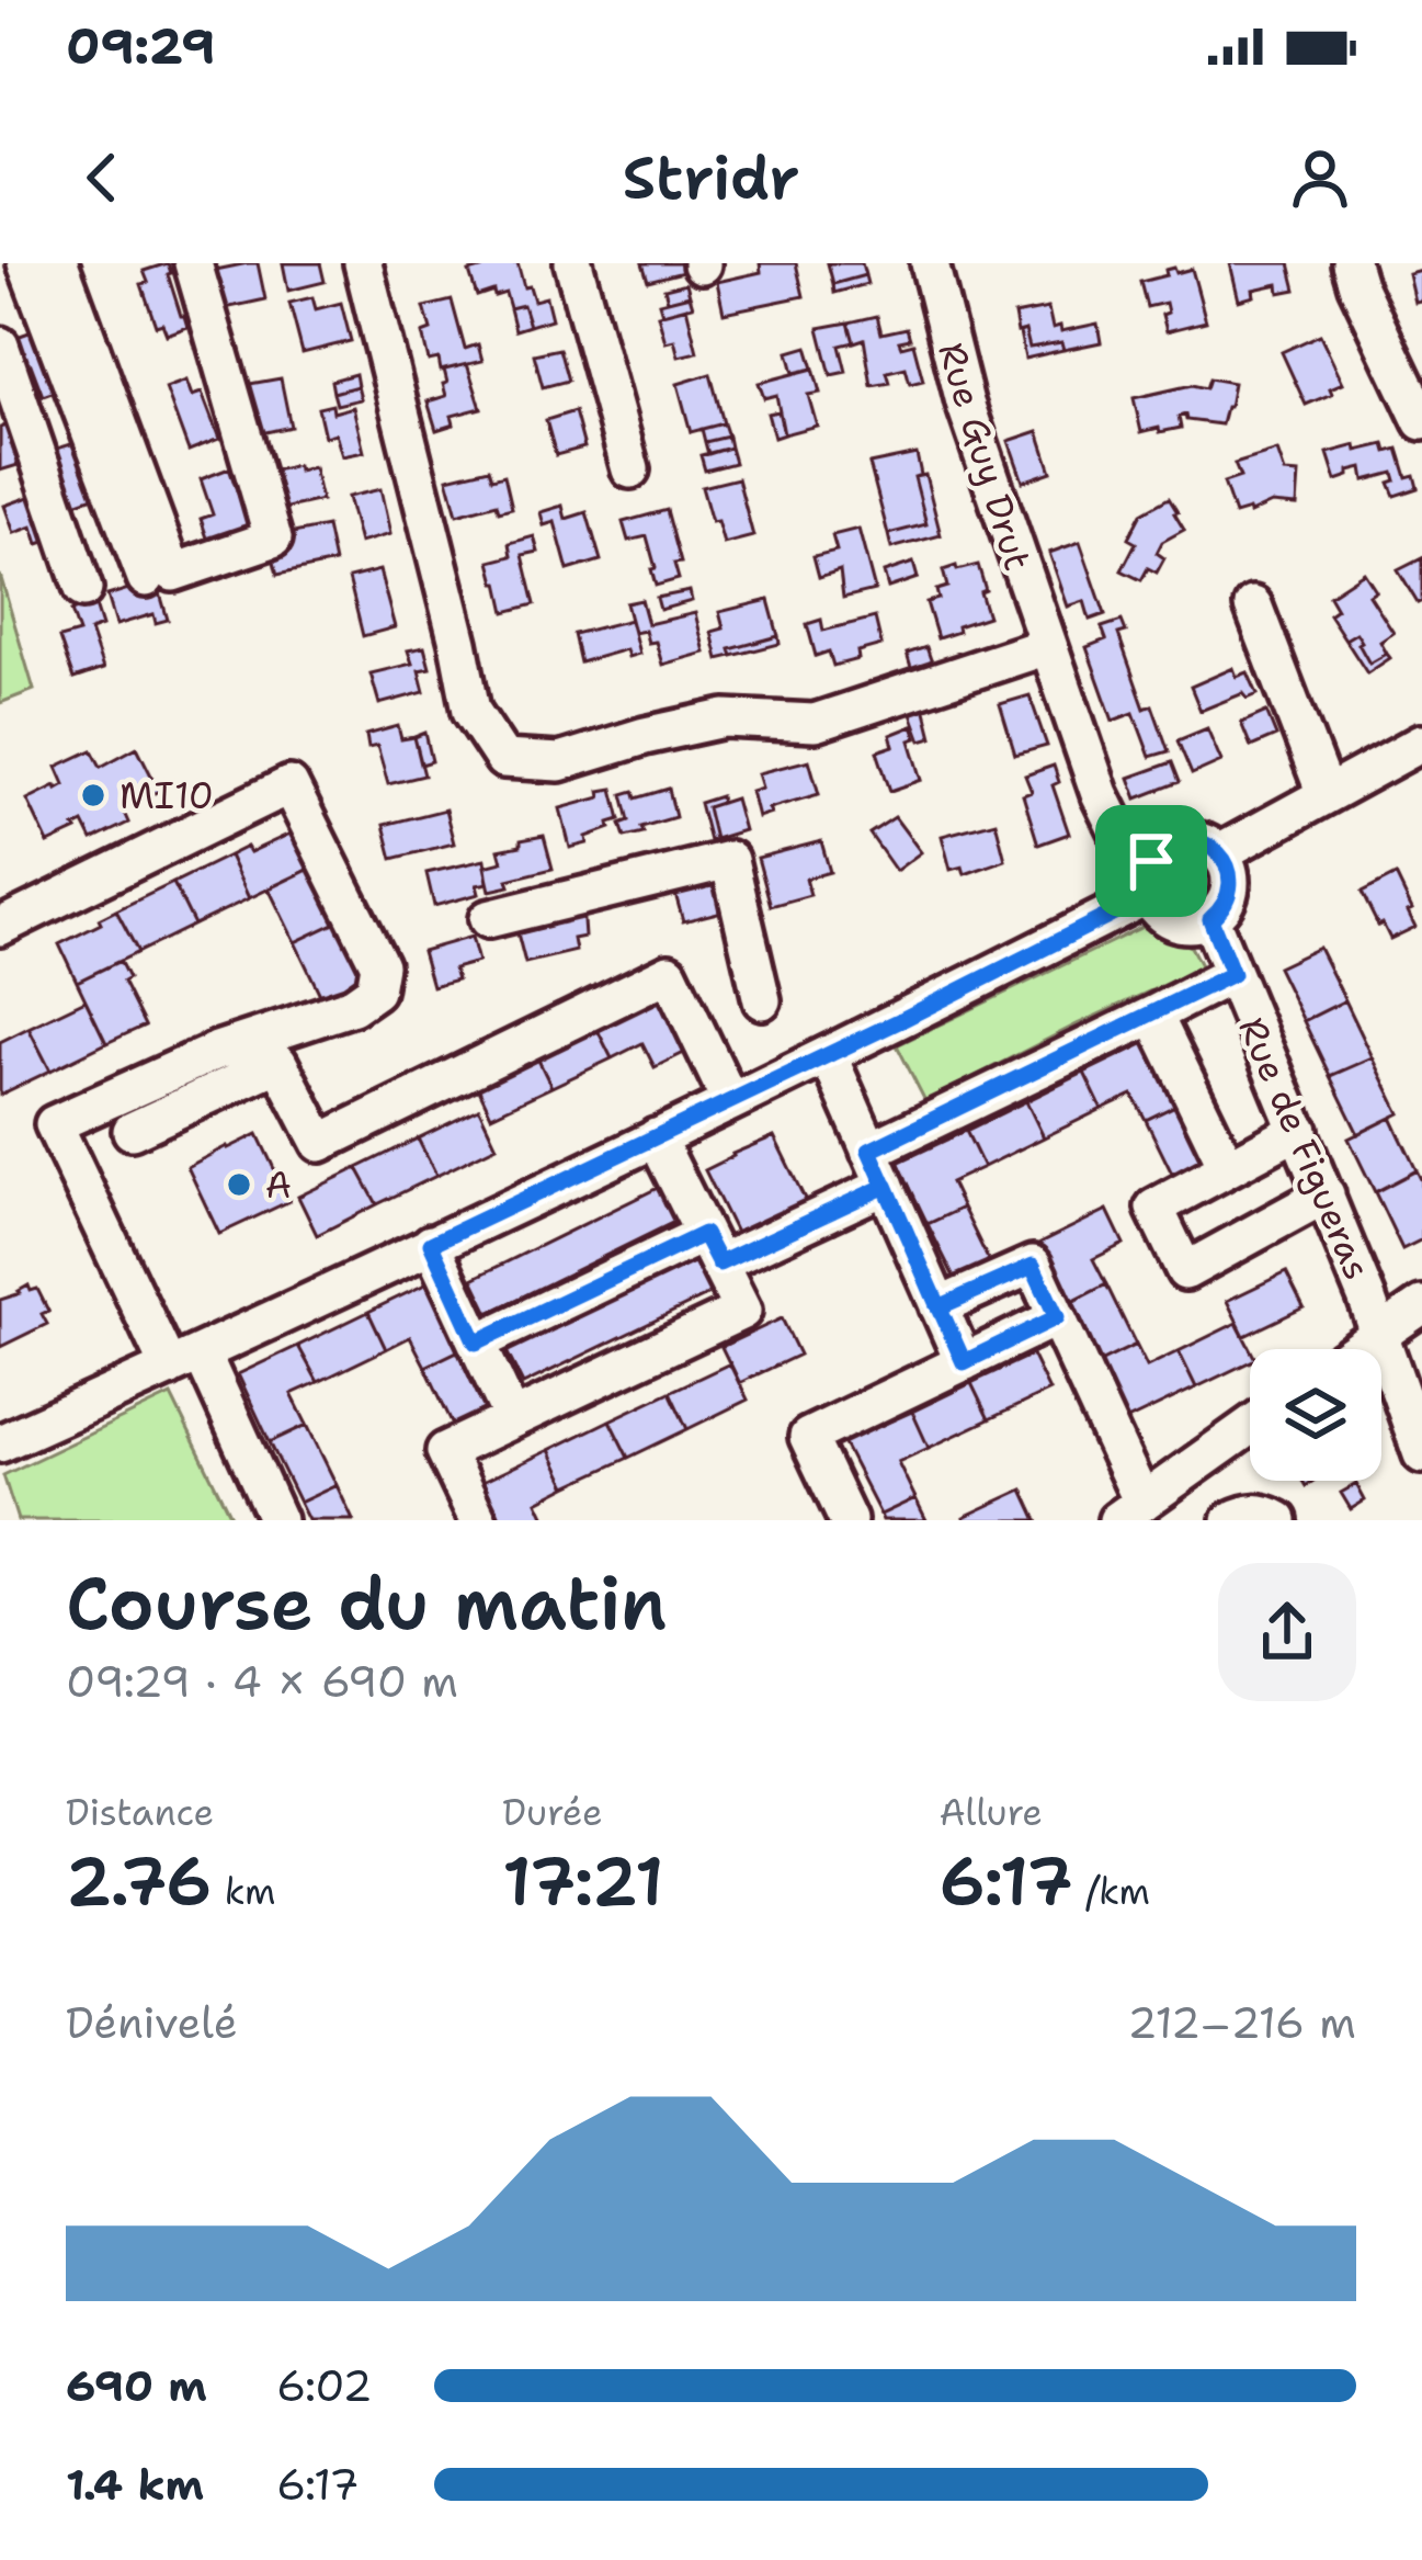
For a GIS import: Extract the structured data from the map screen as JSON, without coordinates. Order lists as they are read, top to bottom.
{
  "streets": {
    "street": ["Rue Guy Drut", "Rue de Figueras"]
  },
  "crossings": [
    ["Rue Guy Drut", "Rue de Figueras"]
  ],
  "places": ["MI10", "A"],
  "page": {
    "status": "09:29",
    "header": "Stridr",
    "heading": ["Course du matin", "09:29 · 4 × 690 m"],
    "stats": [
      ["Distance", "2.76 km"],
      ["Durée", "17:21"],
      ["Allure", "6:17 /km"]
    ],
    "chart": ["Dénivelé", "212–216 m"],
    "list": [
      {
        "name": "690 m",
        "note": "6:02"
      },
      {
        "name": "1.4 km",
        "note": "6:17"
      }
    ]
  }
}
